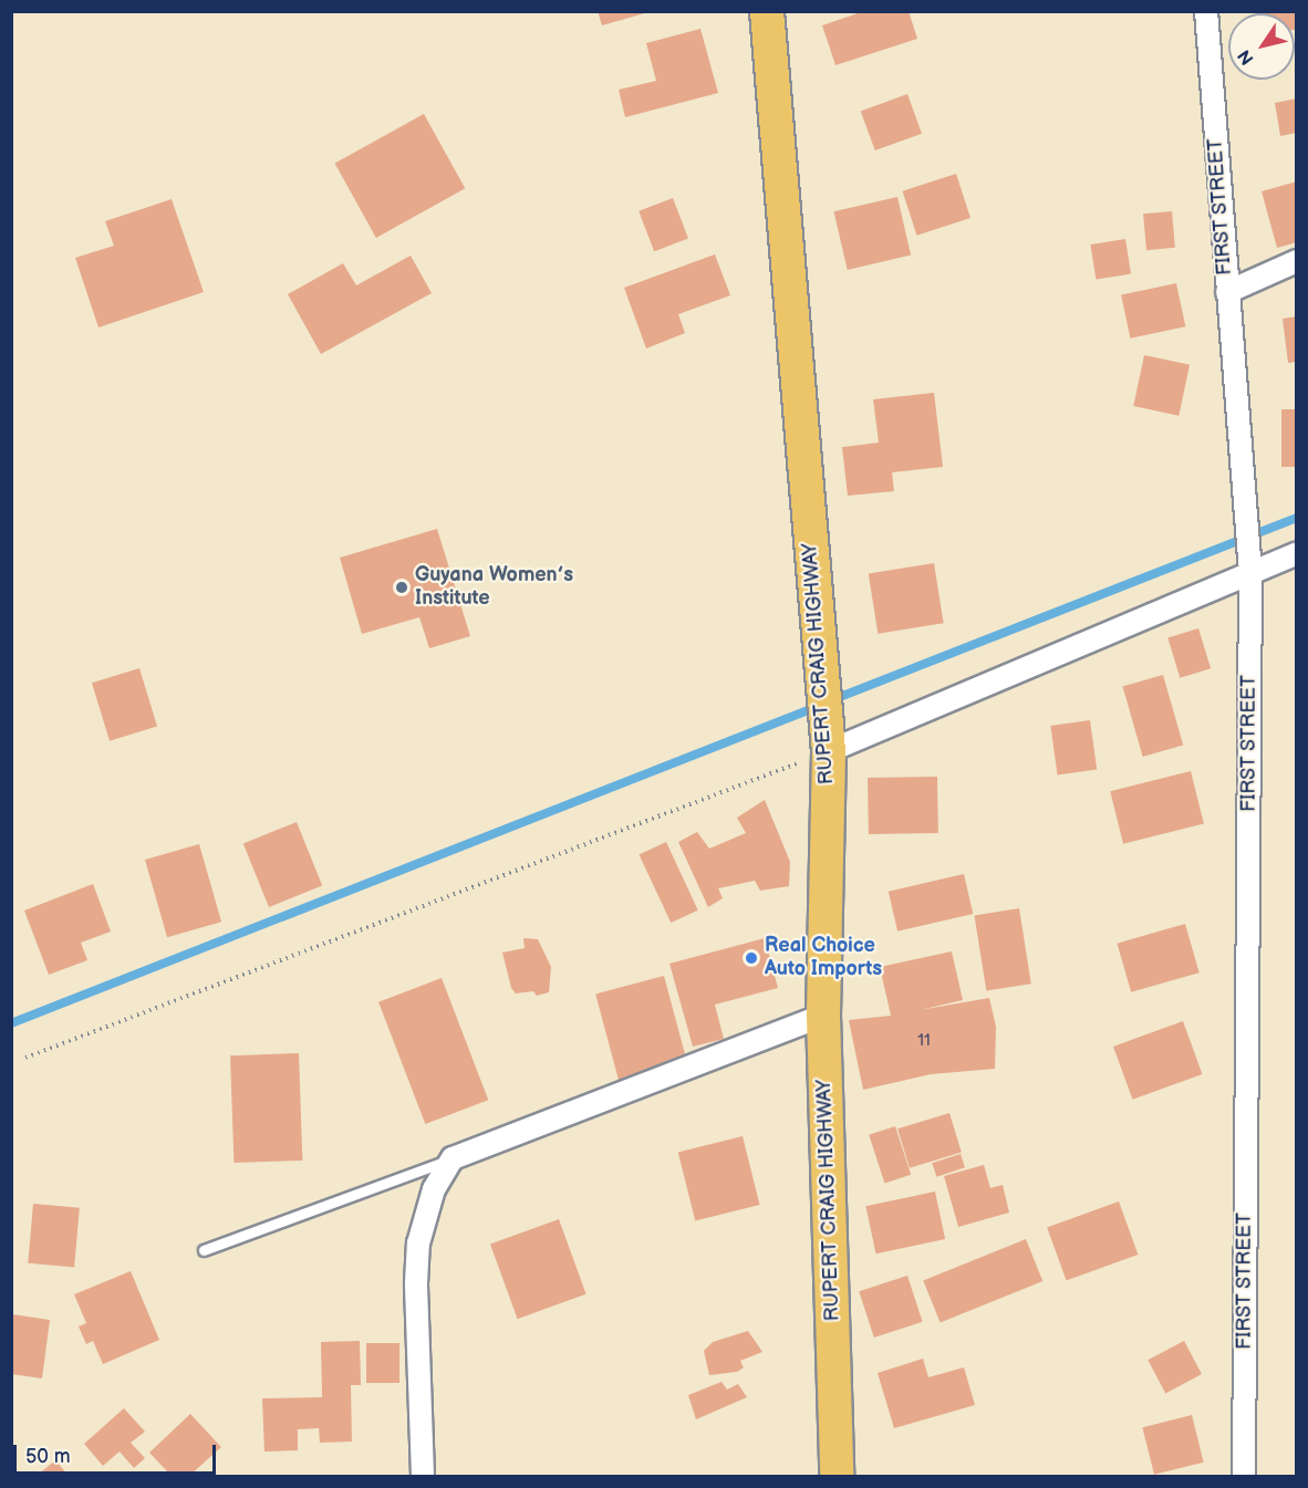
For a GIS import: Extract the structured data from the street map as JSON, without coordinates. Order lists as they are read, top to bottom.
{
  "streets": {
    "main road": ["RUPERT CRAIG HIGHWAY"],
    "street": ["FIRST STREET"]
  },
  "places": ["Guyana Women’s Institute", "Real Choice Auto Imports"],
  "house_numbers": ["11"],
  "scale_bar": "50 m",
  "north": "bottom left"
}
